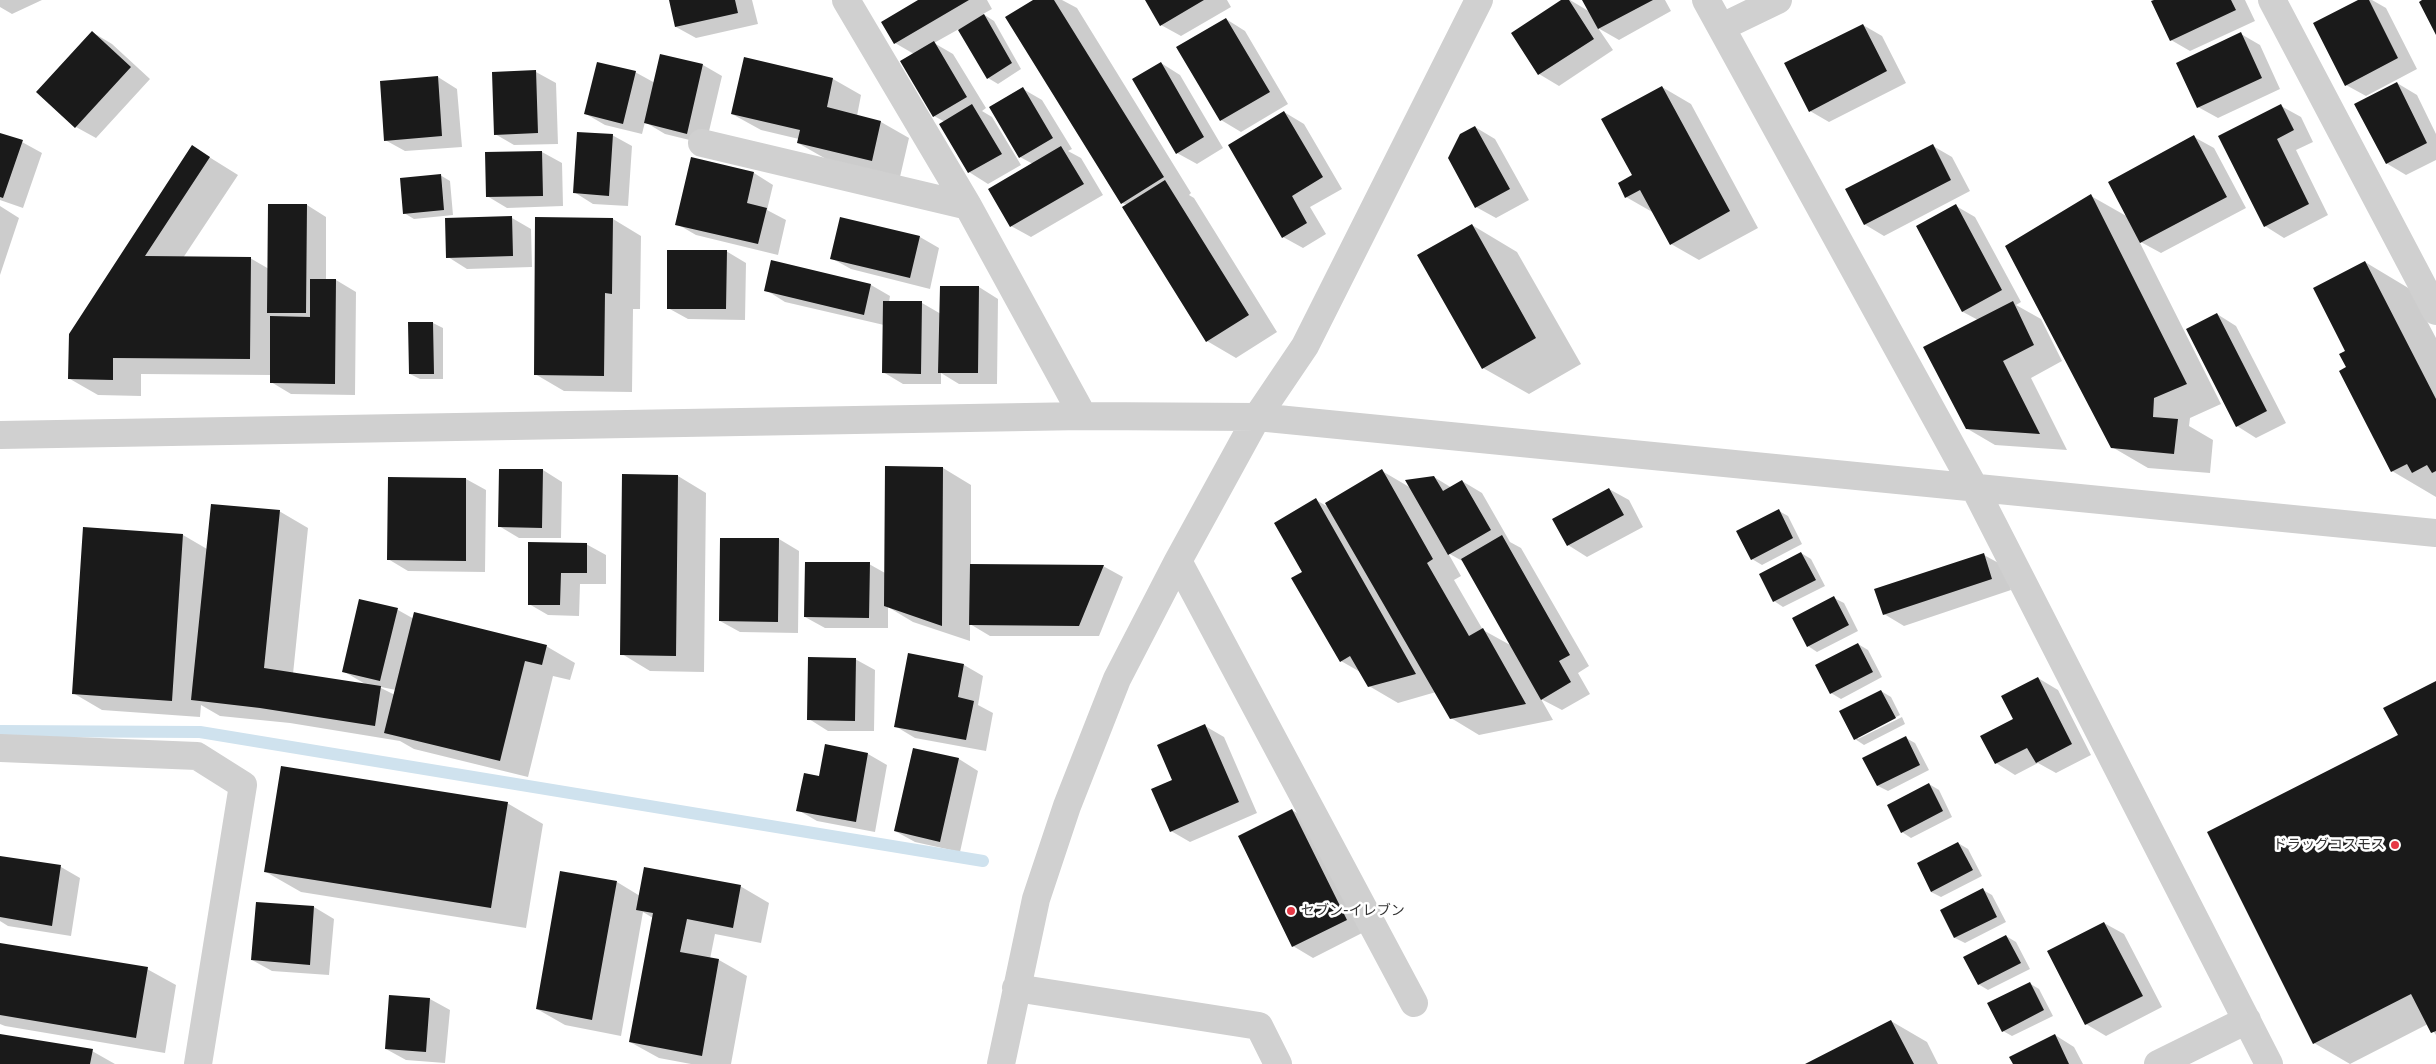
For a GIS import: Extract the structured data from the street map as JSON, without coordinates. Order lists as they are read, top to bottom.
{
  "places": ["ドラッグコスモス", "セブン-イレブン"]
}
